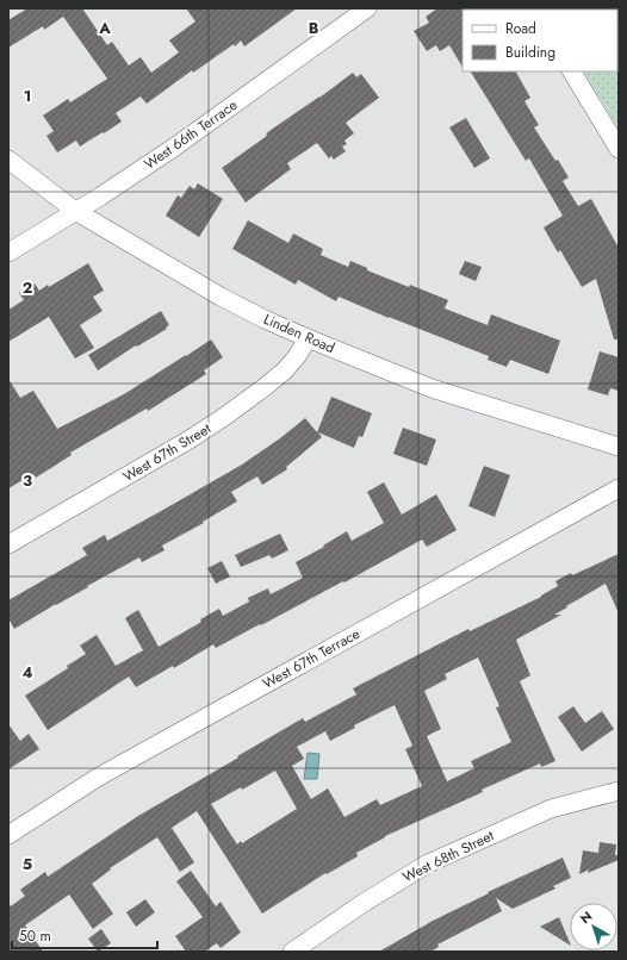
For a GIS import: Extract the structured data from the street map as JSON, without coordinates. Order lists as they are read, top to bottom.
{
  "streets": {
    "street": [
      "West 66th Terrace",
      "Linden Road",
      "West 67th Street",
      "West 67th Terrace",
      "West 68th Street"
    ]
  },
  "crossings": [
    ["West 66th Terrace", "Linden Road"],
    ["Linden Road", "West 67th Street"]
  ],
  "legend": ["Road", "Building"],
  "scale_bar": "50 m",
  "north": "top left",
  "grid": {
    "columns": ["A", "B"],
    "rows": [
      "1",
      "2",
      "3",
      "4",
      "5"
    ]
  }
}
